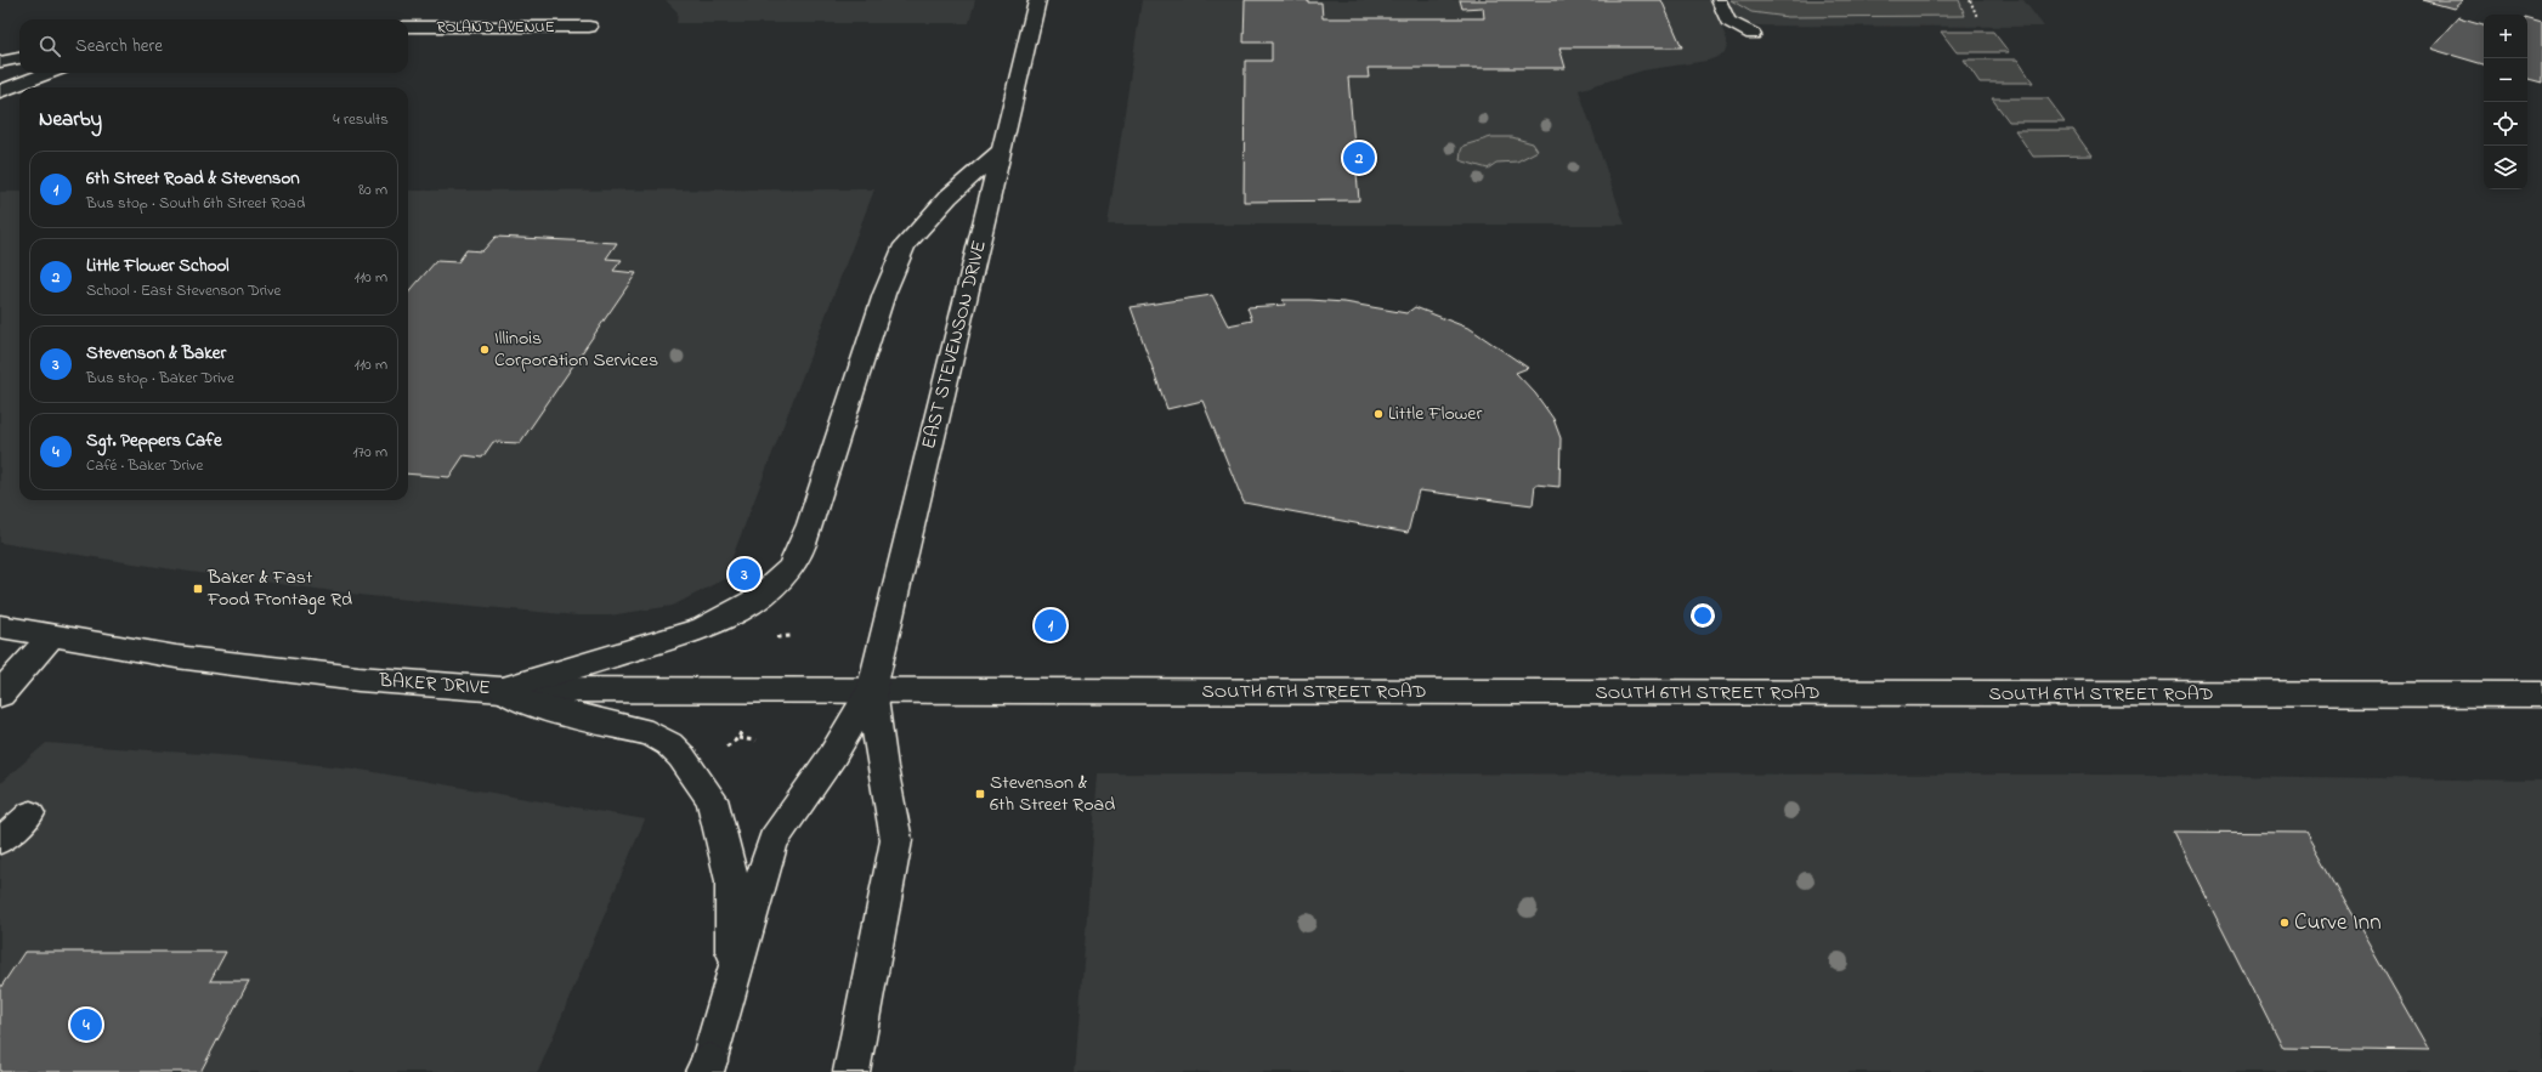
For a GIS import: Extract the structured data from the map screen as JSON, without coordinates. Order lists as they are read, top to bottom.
{
  "streets": {
    "main road": [
      "ROLAND AVENUE",
      "EAST STEVENSON DRIVE",
      "BAKER DRIVE",
      "SOUTH 6TH STREET ROAD"
    ]
  },
  "crossings": [
    ["EAST STEVENSON DRIVE", "BAKER DRIVE"],
    ["EAST STEVENSON DRIVE", "SOUTH 6TH STREET ROAD"],
    ["BAKER DRIVE", "SOUTH 6TH STREET ROAD"]
  ],
  "places": {
    "other": ["Illinois Corporation Services", "Little Flower", "Curve Inn"],
    "transit": ["Baker & Fast Food Frontage Rd", "Stevenson & 6th Street Road"]
  },
  "page": {
    "map_buttons": ["+", "−"],
    "search": "Search here",
    "heading": ["Nearby", "4 results"],
    "pins": [
      "2",
      "3",
      "1",
      "4"
    ],
    "list": [
      {
        "mark": "1",
        "name": "6th Street Road & Stevenson",
        "note": "Bus stop · South 6th Street Road",
        "value": "80 m"
      },
      {
        "mark": "2",
        "name": "Little Flower School",
        "note": "School · East Stevenson Drive",
        "value": "110 m"
      },
      {
        "mark": "3",
        "name": "Stevenson & Baker",
        "note": "Bus stop · Baker Drive",
        "value": "110 m"
      },
      {
        "mark": "4",
        "name": "Sgt. Peppers Cafe",
        "note": "Café · Baker Drive",
        "value": "170 m"
      }
    ]
  }
}
